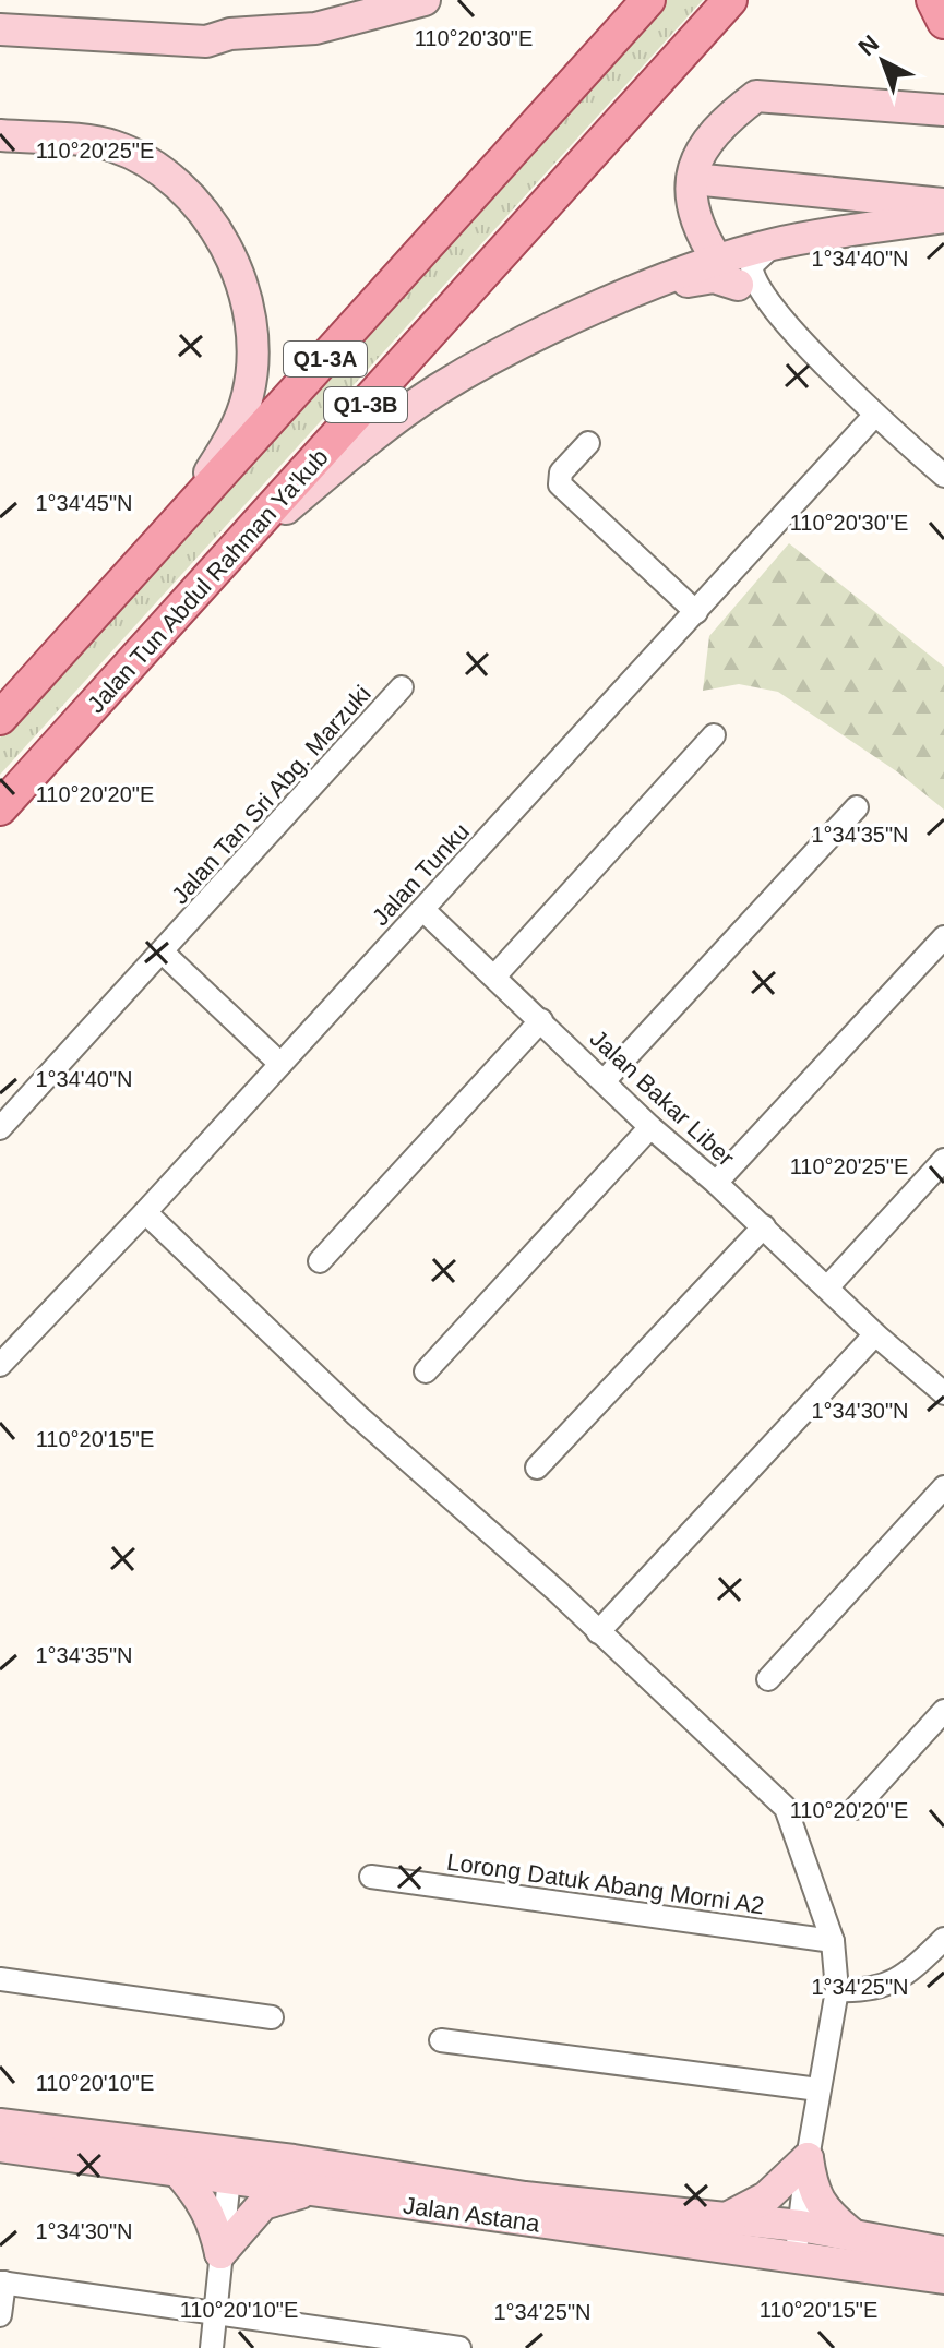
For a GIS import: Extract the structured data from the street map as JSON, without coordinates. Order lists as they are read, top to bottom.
{
  "streets": {
    "main road": ["Q1-3A", "Q1-3B", "Jalan Tun Abdul Rahman Ya'kub"],
    "street": [
      "Jalan Tan Sri Abg. Marzuki",
      "Jalan Tunku",
      "Jalan Bakar Liber",
      "Lorong Datuk Abang Morni A2",
      "Jalan Astana"
    ]
  },
  "crossings": [
    ["Jalan Tunku", "Jalan Bakar Liber"]
  ],
  "north": "top left",
  "coordinates": [
    "110°20'30\"E",
    "110°20'25\"E",
    "1°34'40\"N",
    "1°34'45\"N",
    "110°20'20\"E",
    "1°34'35\"N",
    "1°34'30\"N",
    "110°20'15\"E",
    "1°34'25\"N",
    "110°20'10\"E"
  ]
}
